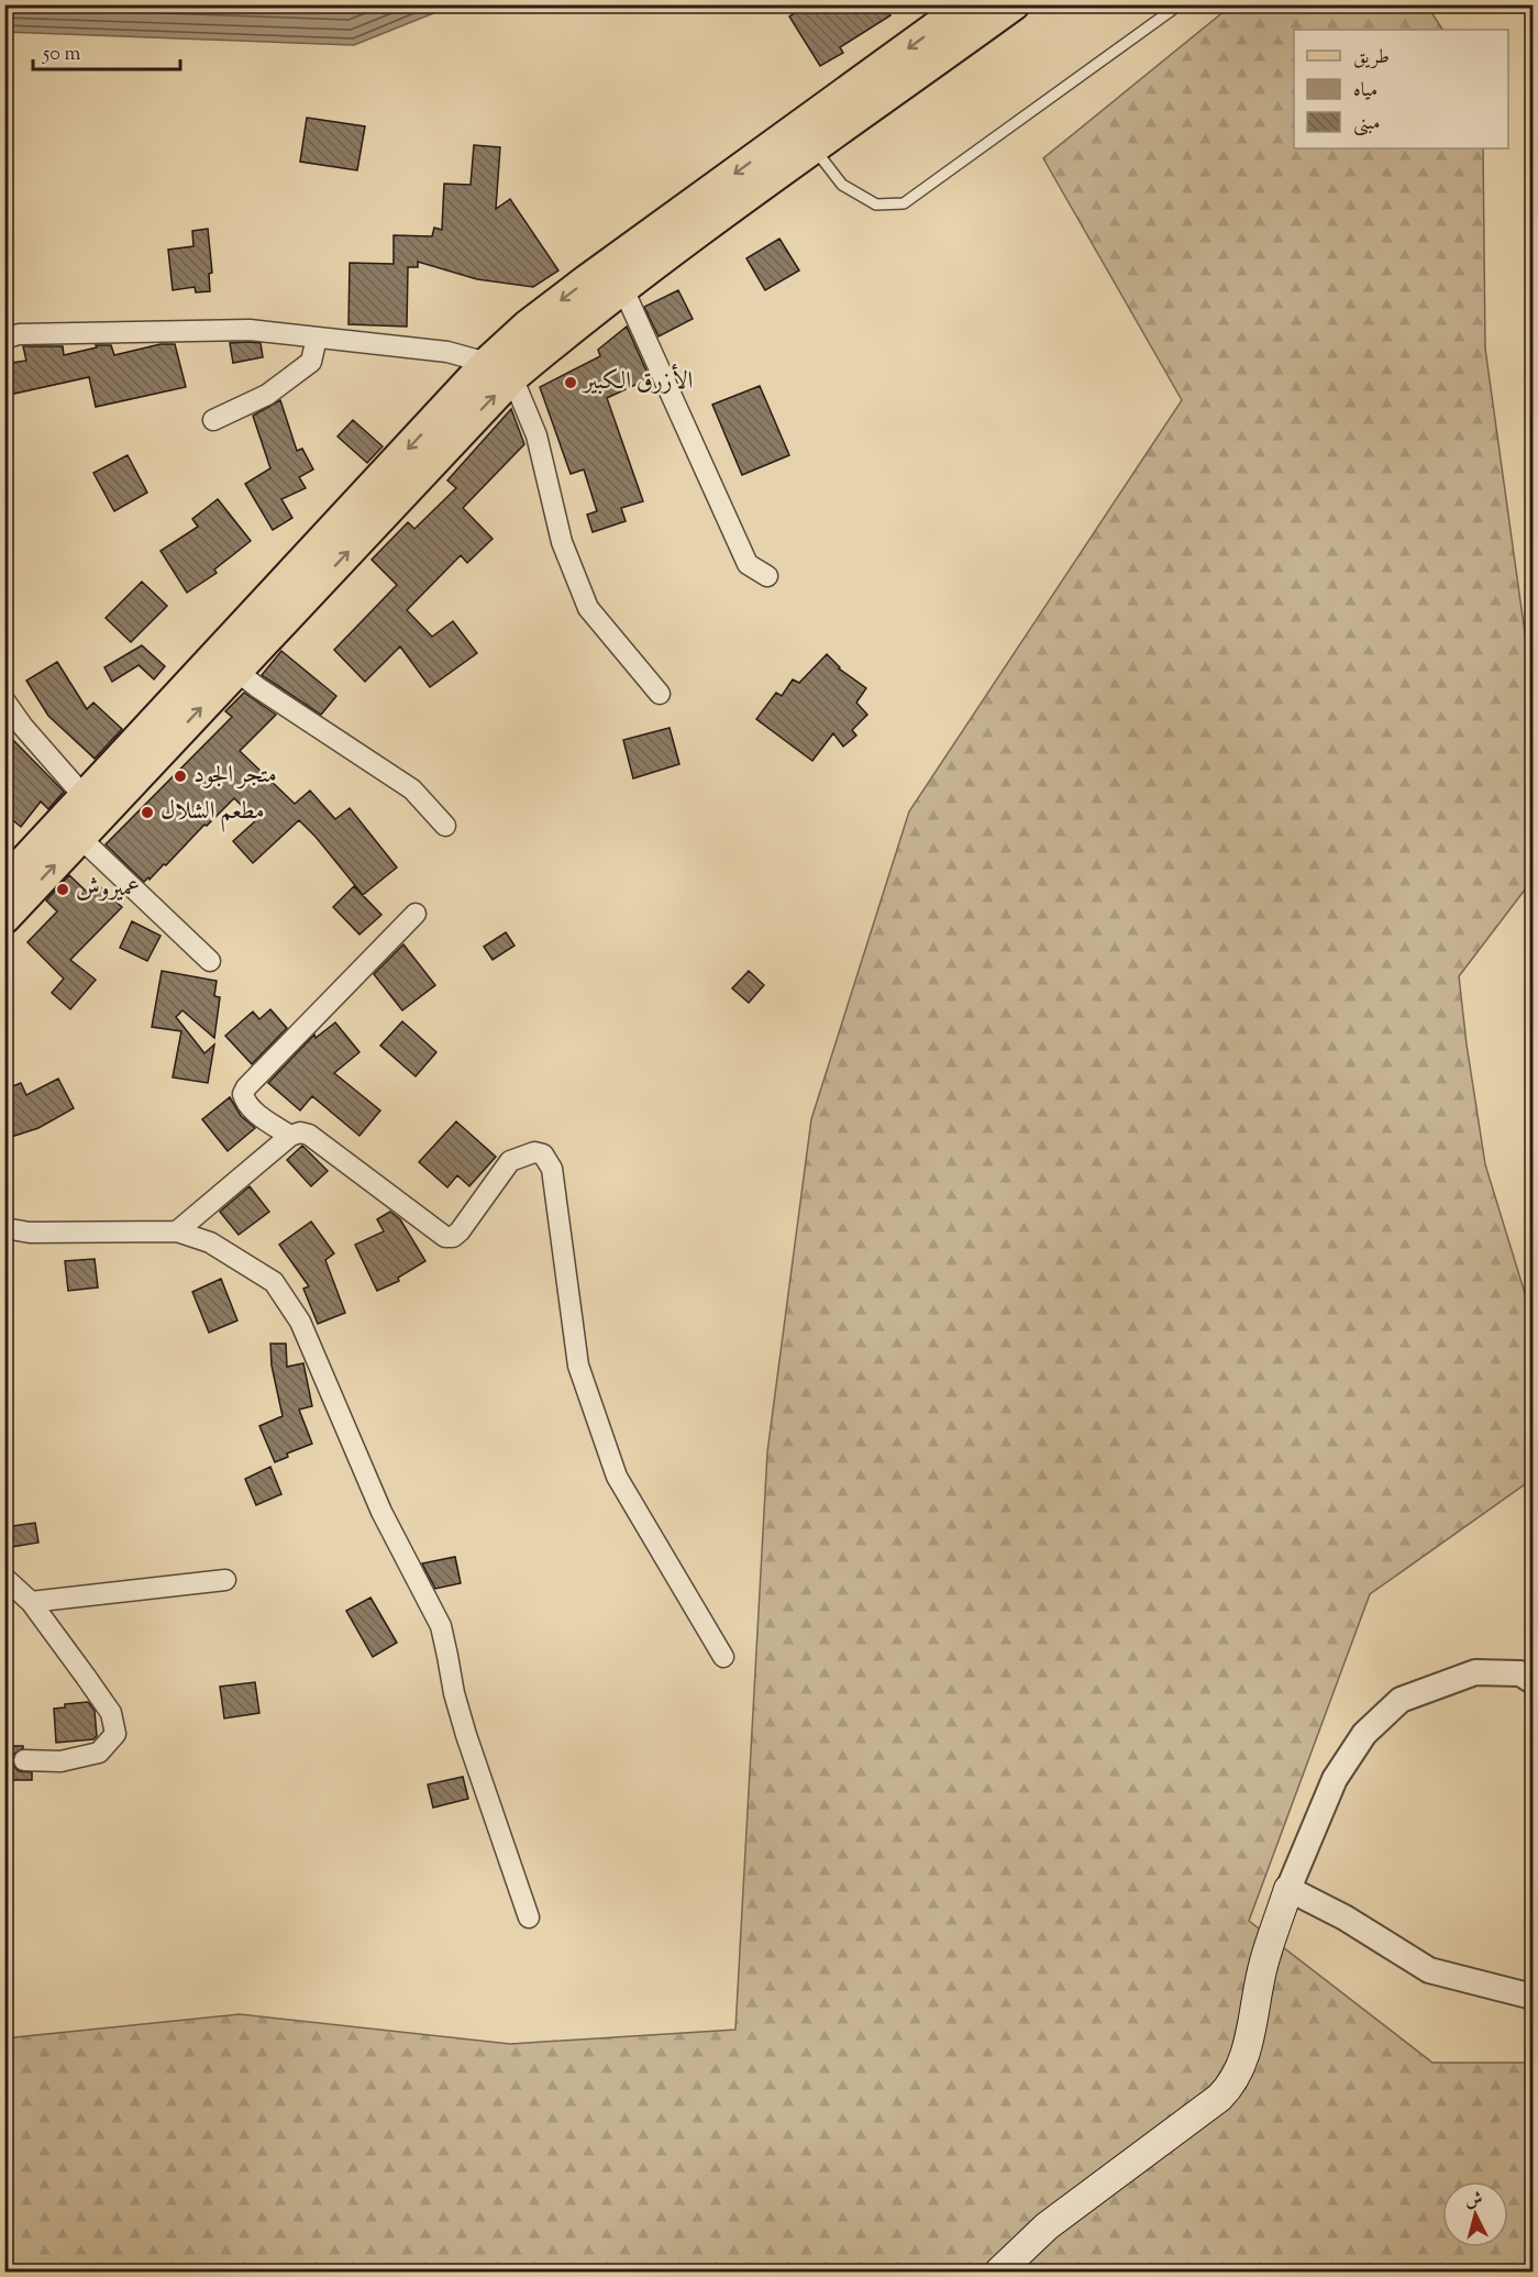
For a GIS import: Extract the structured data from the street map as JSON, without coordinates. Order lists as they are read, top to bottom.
{
  "places": [
    "الأزرق الكبير",
    "متجر الجود",
    "مطعم الشلال",
    "عميروش"
  ],
  "legend": ["طريق", "مياه", "مبنى"],
  "scale_bar": "50 m",
  "north": "top"
}
